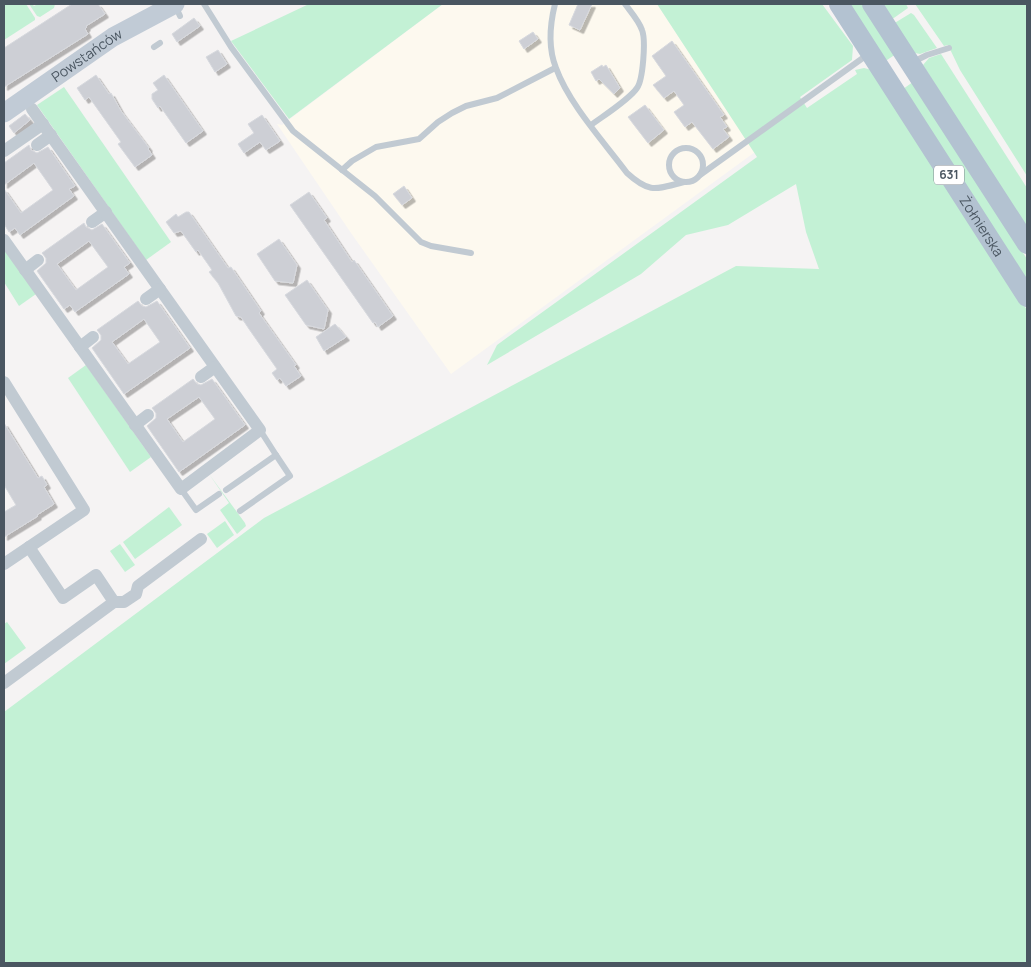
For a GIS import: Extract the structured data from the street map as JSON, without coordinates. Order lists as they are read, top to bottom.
{
  "streets": {
    "main road": ["631", "Żołnierska"],
    "street": ["Powstańców"]
  },
  "crossings": [
    ["631", "Żołnierska"]
  ]
}
